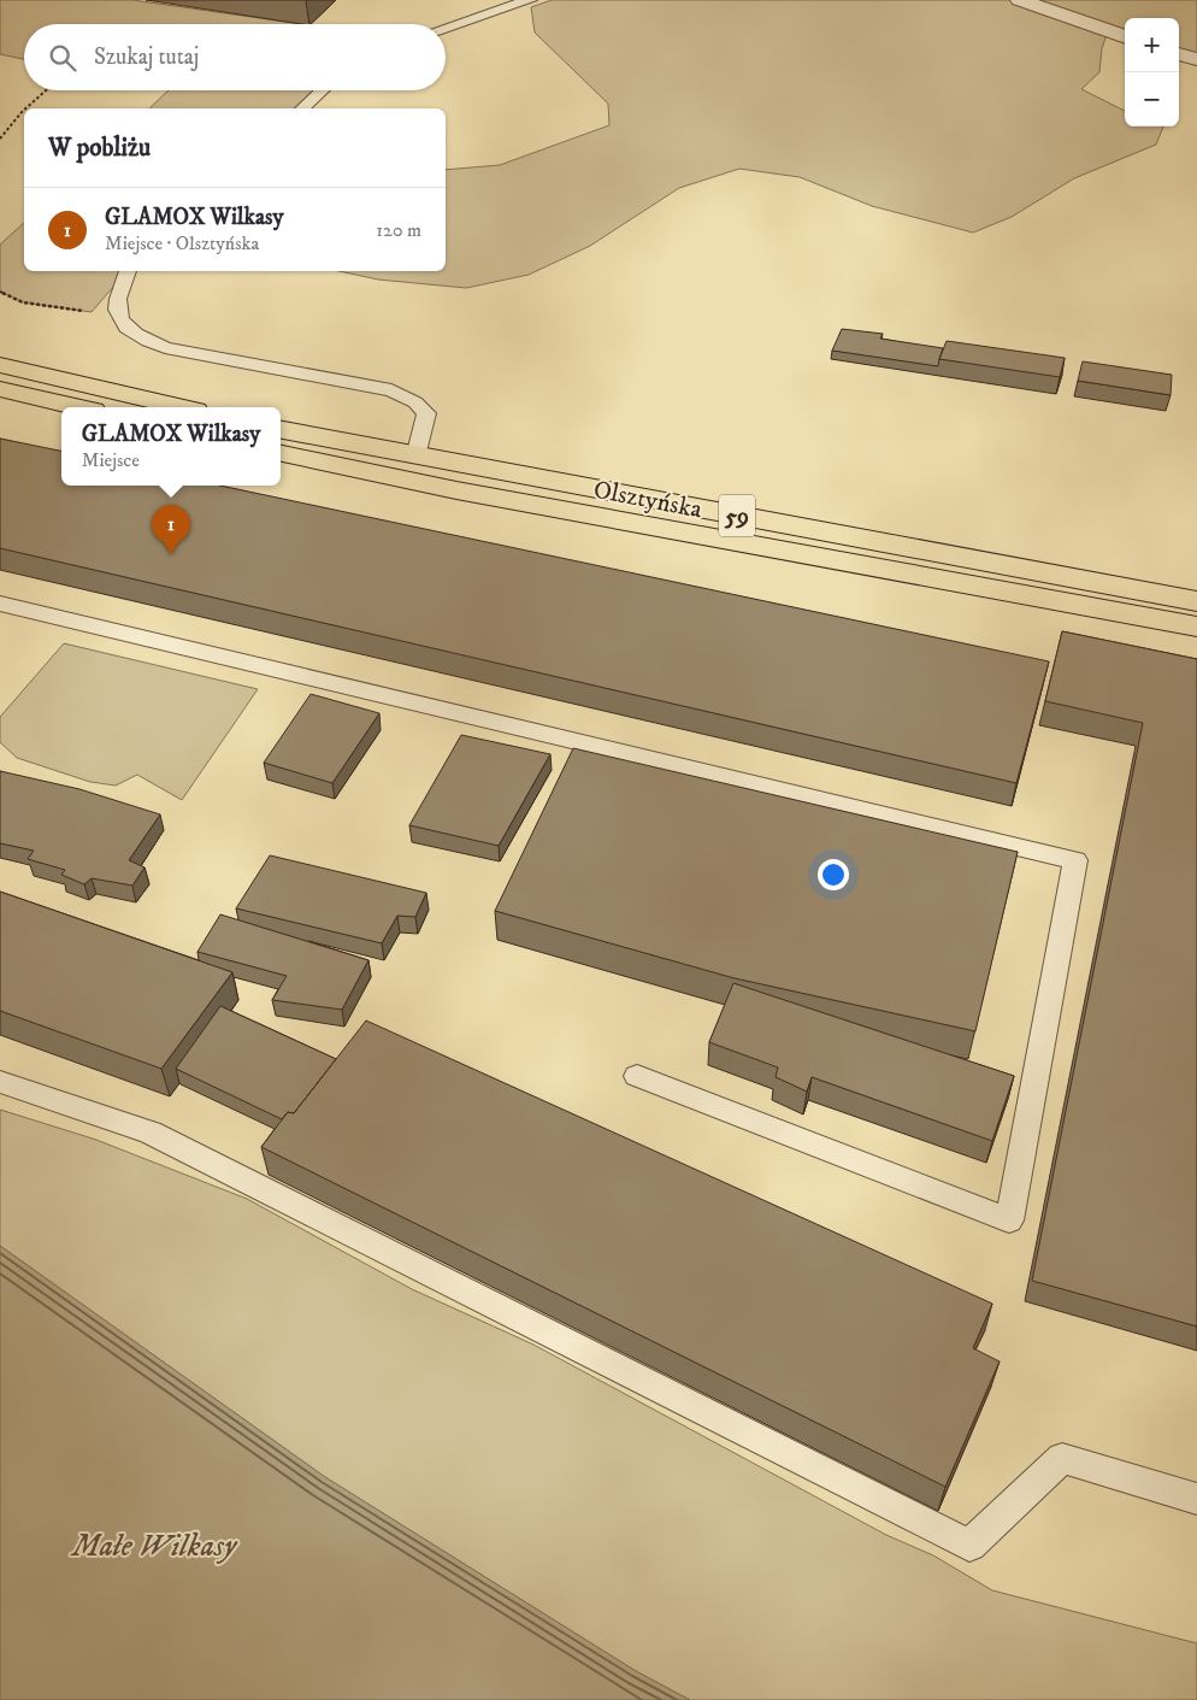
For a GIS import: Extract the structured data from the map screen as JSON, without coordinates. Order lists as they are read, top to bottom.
{
  "streets": {
    "main road": ["Olsztyńska", "59"]
  },
  "water": ["Małe Wilkasy"],
  "page": {
    "map_buttons": ["+", "−"],
    "search": "Szukaj tutaj",
    "heading": "W pobliżu",
    "list": [
      {
        "mark": "1",
        "name": "GLAMOX Wilkasy",
        "note": "Miejsce · Olsztyńska",
        "value": "120 m"
      }
    ],
    "popup": ["GLAMOX Wilkasy", "Miejsce"],
    "pins": "1"
  }
}
